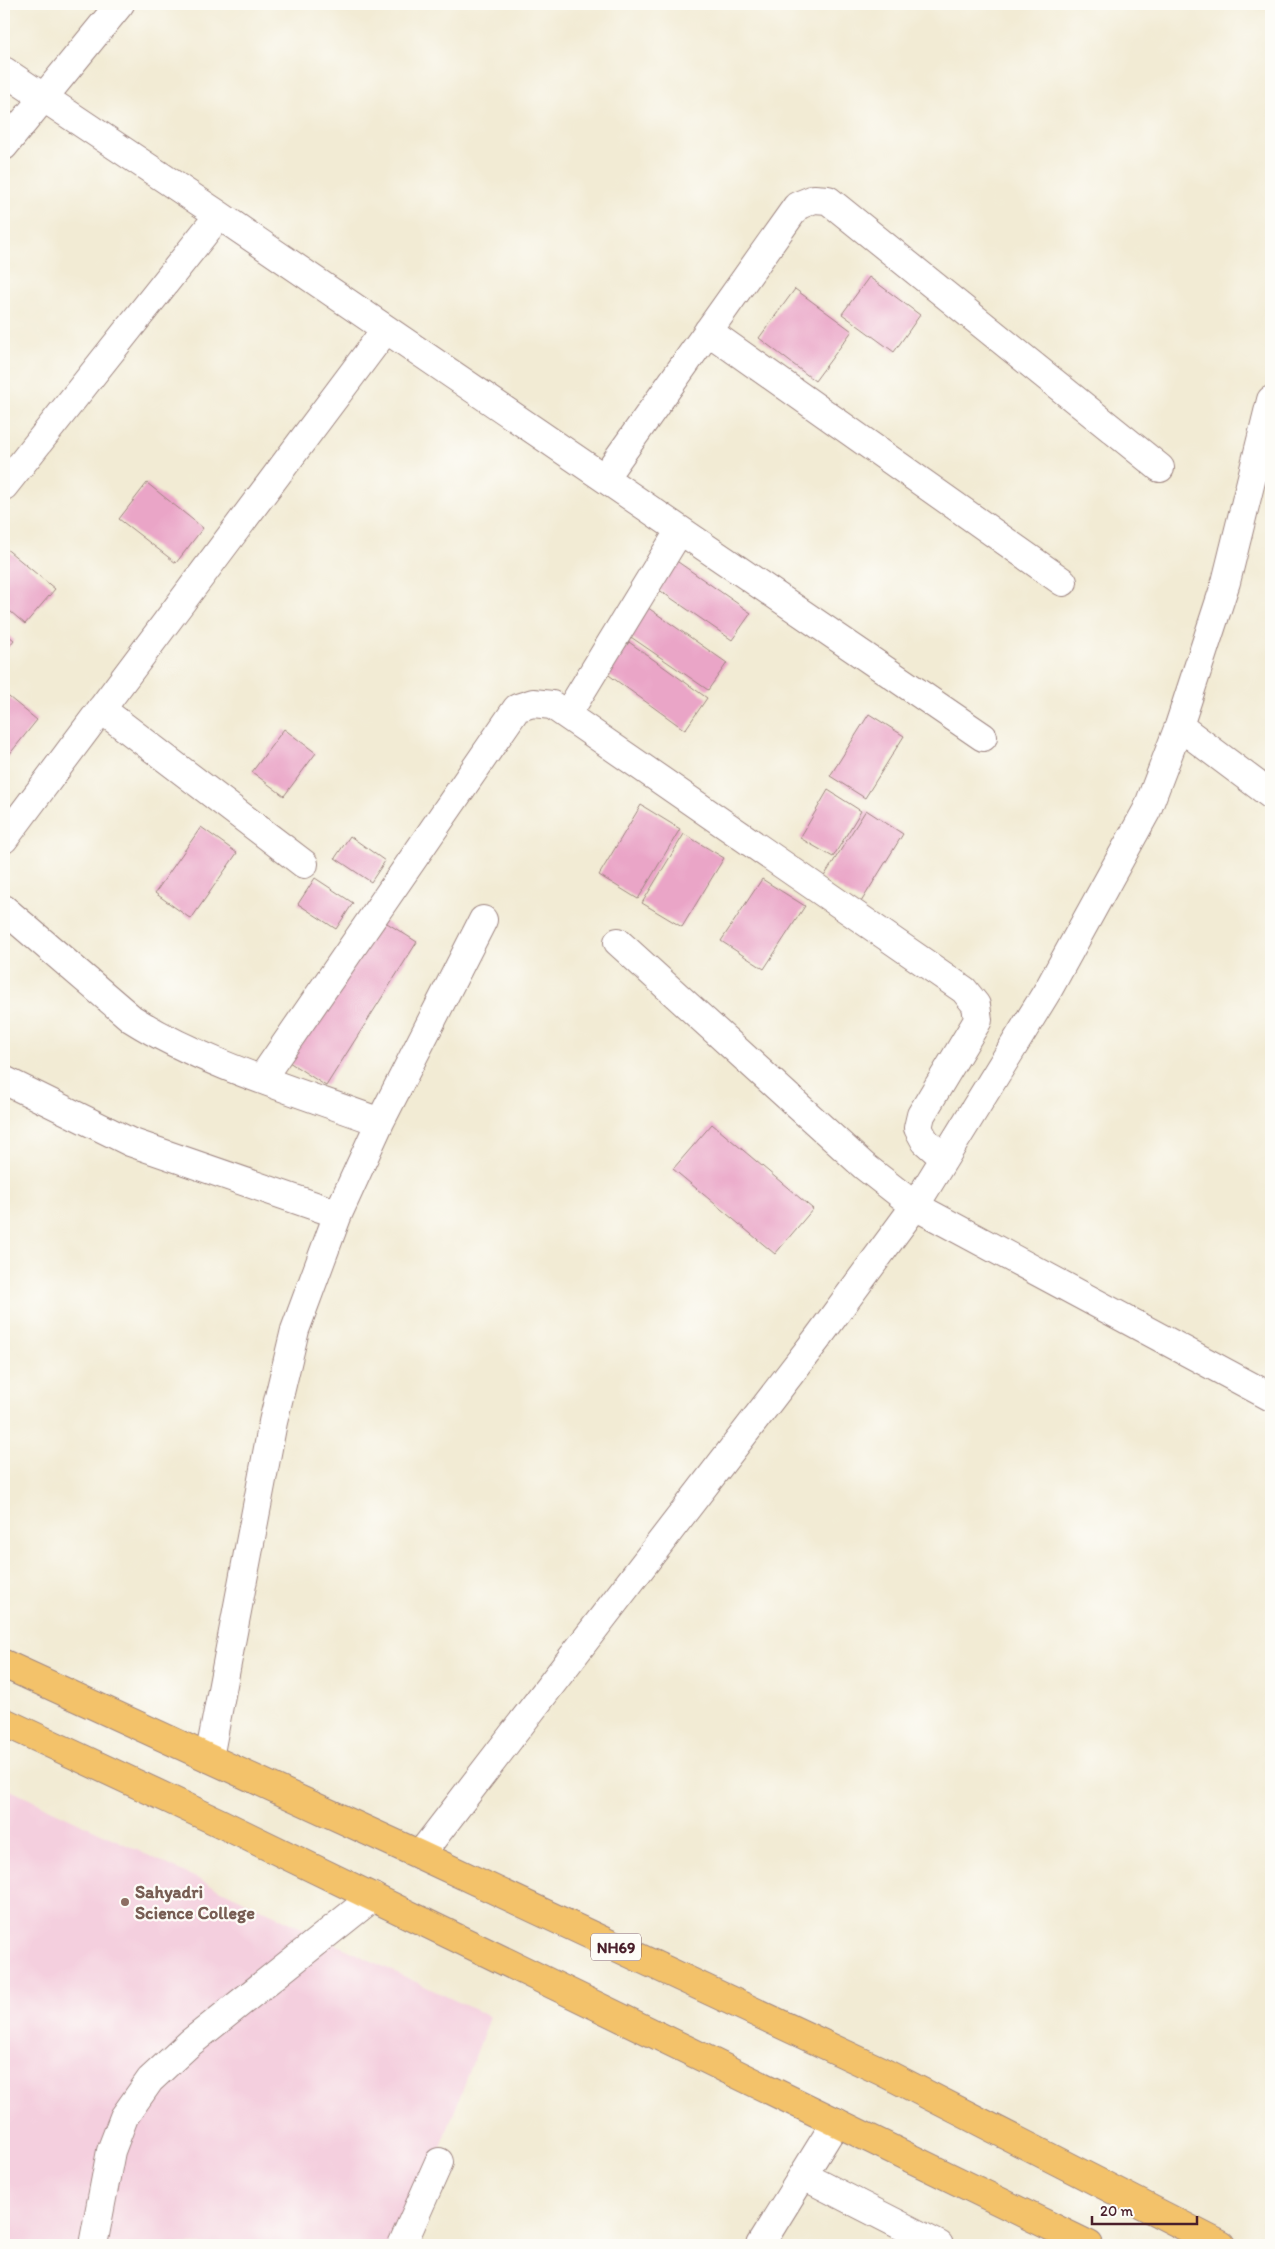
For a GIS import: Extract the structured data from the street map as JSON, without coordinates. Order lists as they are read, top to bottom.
{
  "streets": {
    "highway": ["NH69"]
  },
  "places": ["Sahyadri Science College"],
  "scale_bar": "20 m"
}
